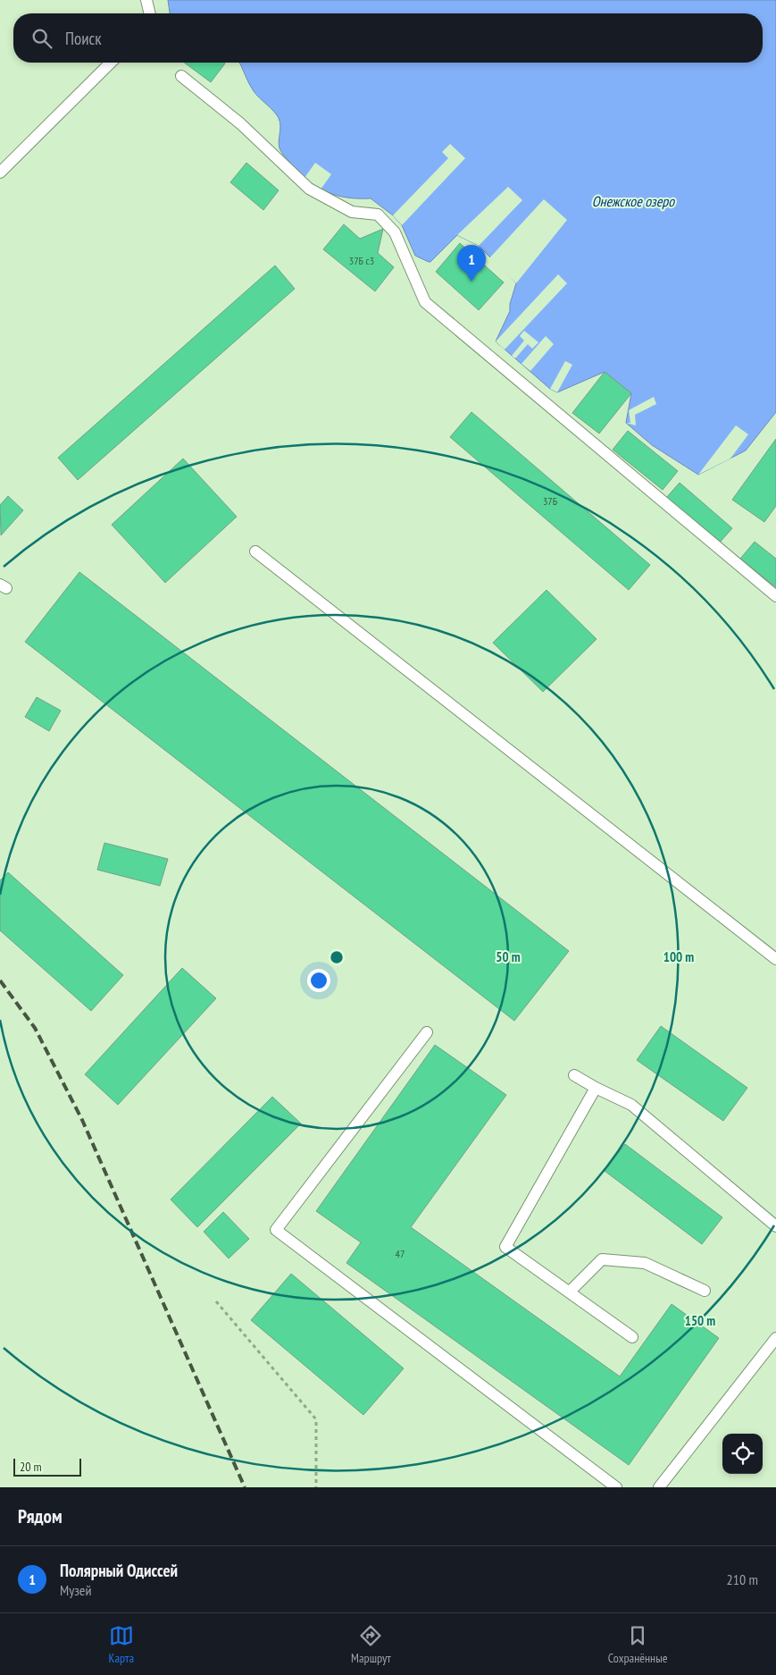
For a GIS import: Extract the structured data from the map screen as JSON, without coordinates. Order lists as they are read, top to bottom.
{
  "water": ["Онежское озеро"],
  "house_numbers": ["37Б с3", "37Б", "47"],
  "scale_bar": "20 m",
  "page": {
    "search": "Поиск",
    "pins": "1",
    "scale": "20 m",
    "heading": "Рядом",
    "list": [
      {
        "mark": "1",
        "name": "Полярный Одиссей",
        "note": "Музей",
        "value": "210 m"
      }
    ],
    "nav": ["Карта", "Маршрут", "Сохранённые"]
  },
  "rings": ["50 m", "100 m", "150 m"]
}
